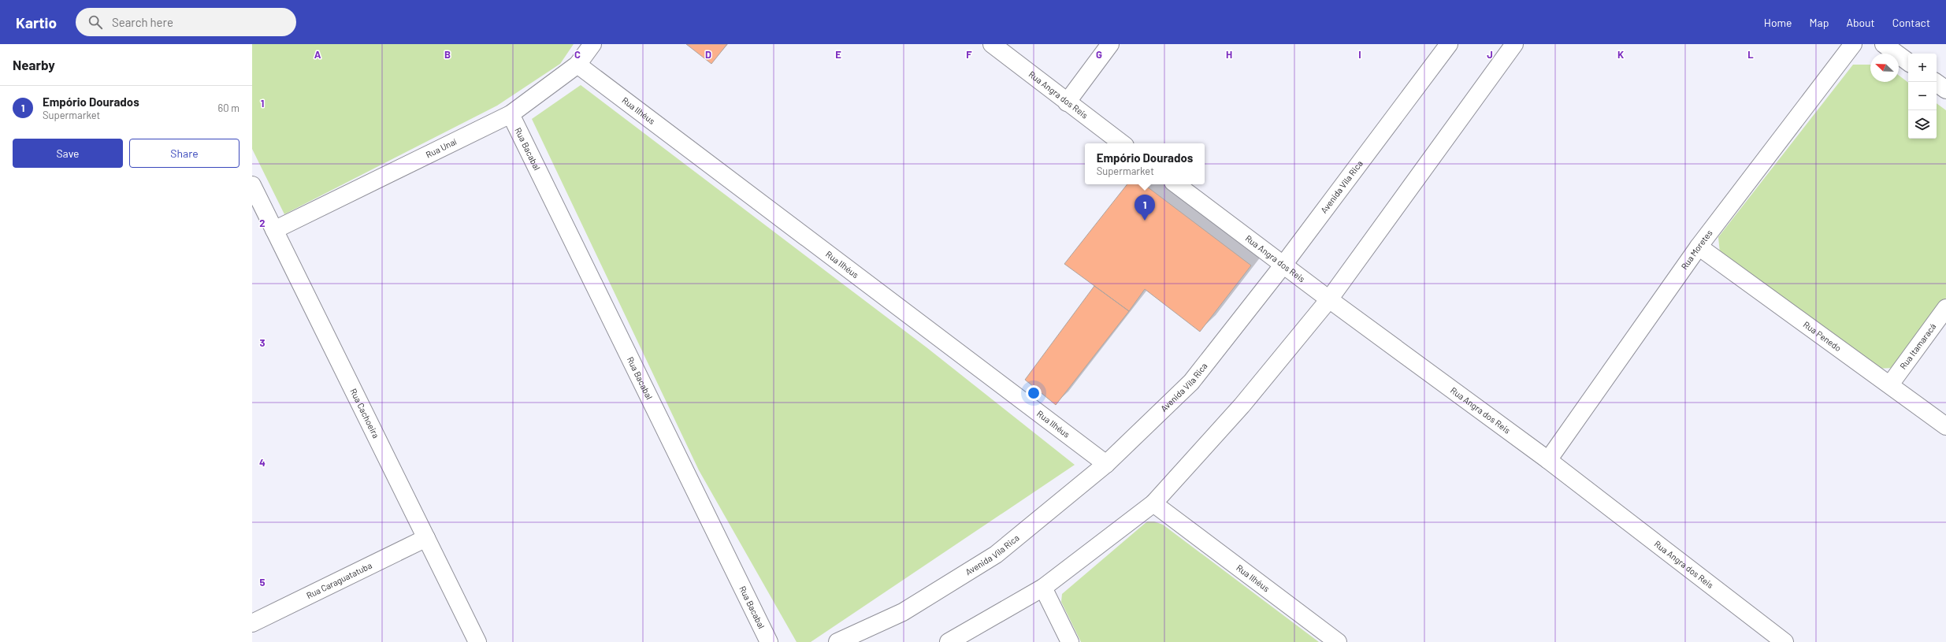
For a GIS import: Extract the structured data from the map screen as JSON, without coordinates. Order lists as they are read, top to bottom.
{
  "streets": {
    "street": [
      "Rua Angra dos Reis",
      "Rua Ilhéus",
      "Rua Unaí",
      "Rua Bacabal",
      "Avenida Vila Rica",
      "Rua Moretes",
      "Rua Penedo",
      "Rua Itamaracá",
      "Rua Cachoeira",
      "Rua Caraguatatuba"
    ]
  },
  "crossings": [
    ["Rua Angra dos Reis", "Avenida Vila Rica"],
    ["Rua Angra dos Reis", "Rua Moretes"],
    ["Rua Ilhéus", "Rua Unaí"],
    ["Rua Ilhéus", "Avenida Vila Rica"],
    ["Rua Unaí", "Rua Bacabal"],
    ["Rua Unaí", "Rua Cachoeira"],
    ["Rua Moretes", "Rua Penedo"],
    ["Rua Penedo", "Rua Itamaracá"],
    ["Rua Cachoeira", "Rua Caraguatatuba"]
  ],
  "north": "top left",
  "page": {
    "header": "Kartio",
    "search": "Search here",
    "nav": [
      "Home",
      "Map",
      "About",
      "Contact"
    ],
    "heading": "Nearby",
    "map_buttons": ["+", "−"],
    "list": [
      {
        "mark": "1",
        "name": "Empório Dourados",
        "note": "Supermarket",
        "value": "60 m"
      }
    ],
    "buttons": ["Save", "Share"],
    "popup": ["Empório Dourados", "Supermarket"],
    "pins": "1"
  },
  "grid": {
    "columns": [
      "A",
      "B",
      "C",
      "D",
      "E",
      "F",
      "G",
      "H",
      "I",
      "J",
      "K",
      "L"
    ],
    "rows": [
      "1",
      "2",
      "3",
      "4",
      "5"
    ]
  }
}
